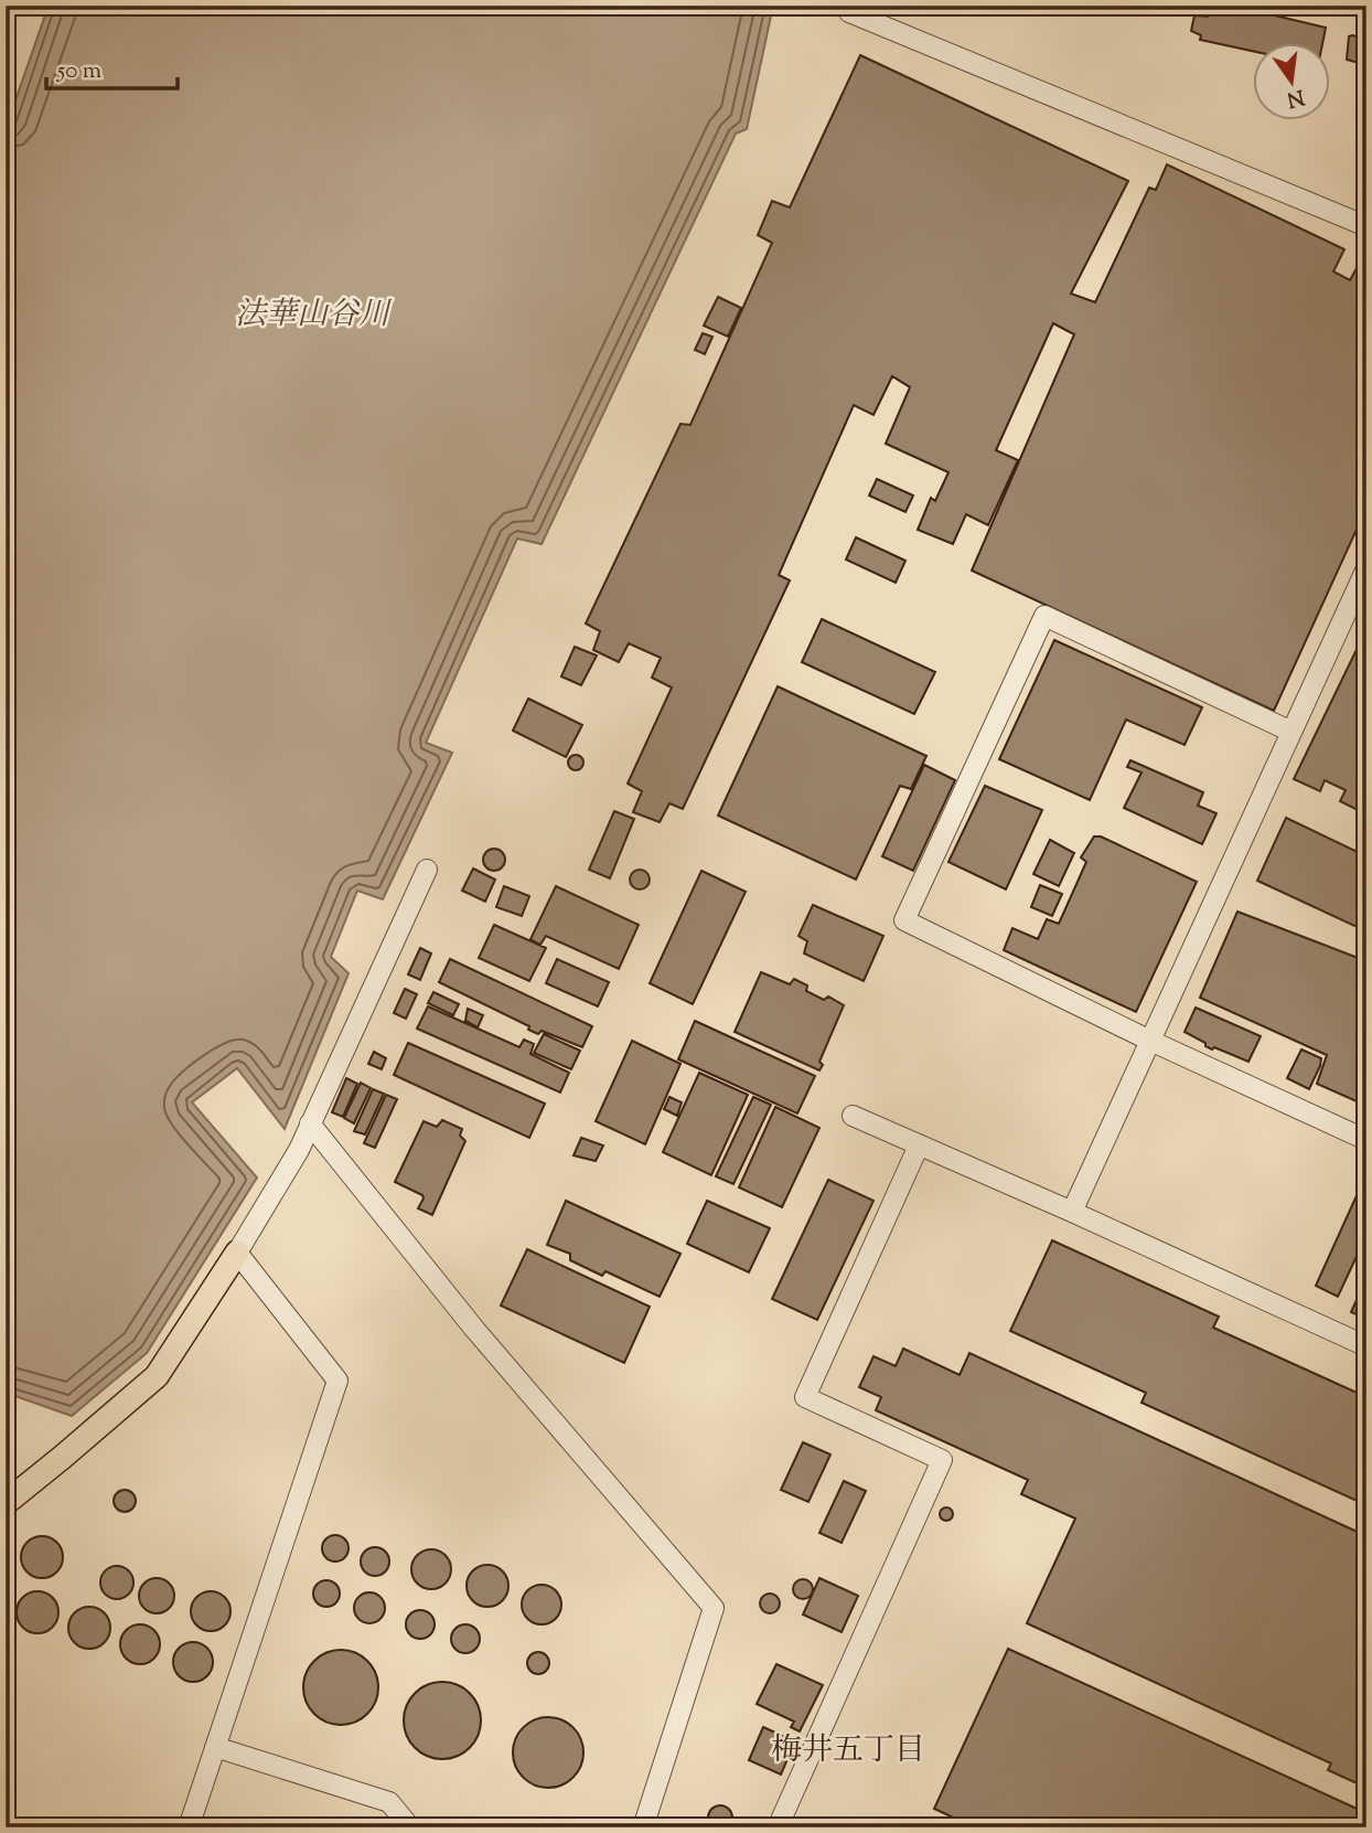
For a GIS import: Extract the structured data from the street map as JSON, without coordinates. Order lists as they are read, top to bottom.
{
  "districts": ["梅井五丁目"],
  "water": ["法華山谷川"],
  "scale_bar": "50 m",
  "north": "bottom"
}
